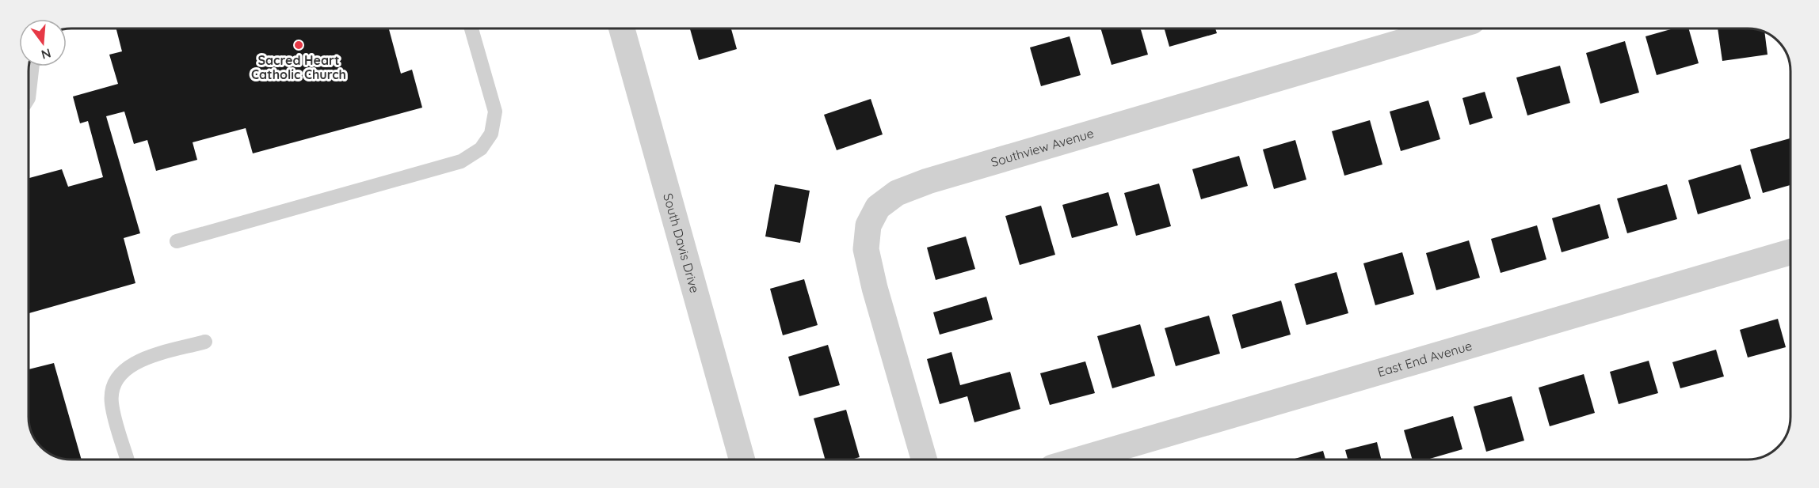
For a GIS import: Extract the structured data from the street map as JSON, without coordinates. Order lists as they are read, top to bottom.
{
  "streets": {
    "street": ["Southview Avenue", "South Davis Drive", "East End Avenue"]
  },
  "places": ["Sacred Heart Catholic Church"],
  "north": "bottom"
}
